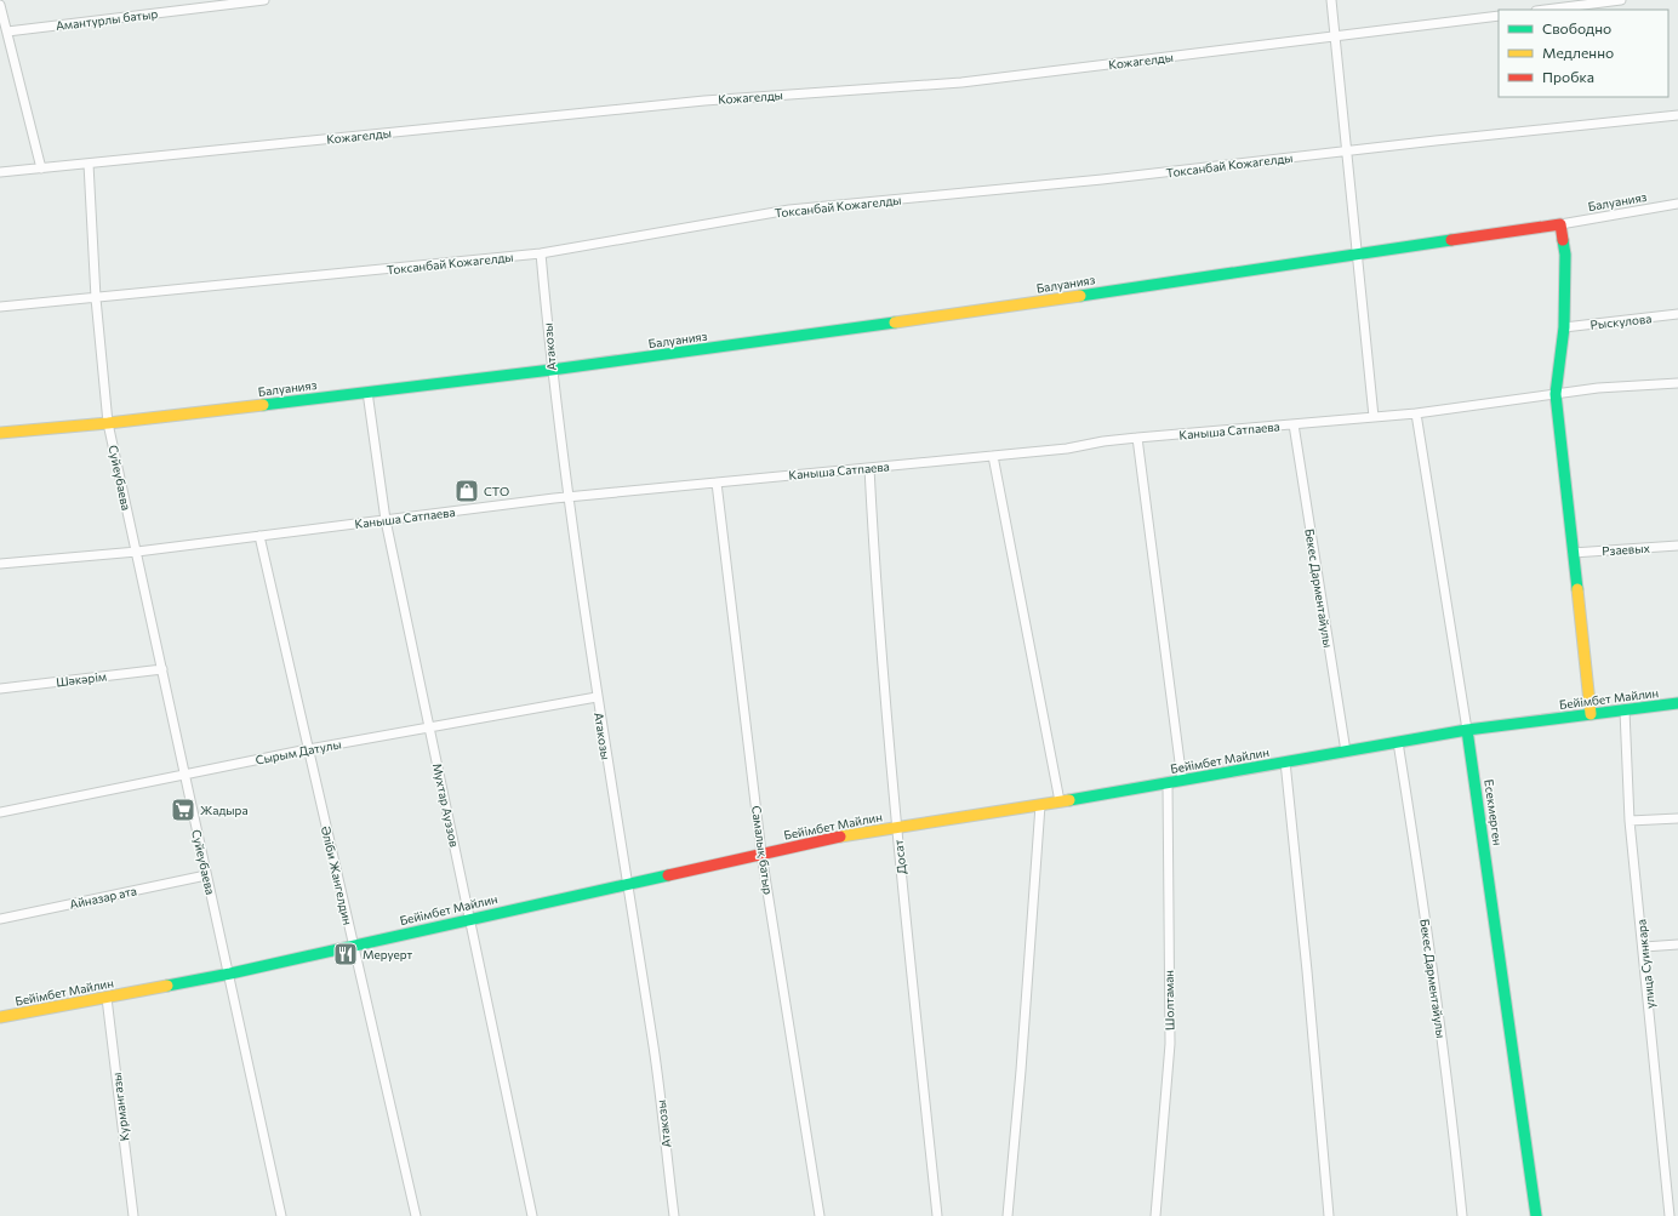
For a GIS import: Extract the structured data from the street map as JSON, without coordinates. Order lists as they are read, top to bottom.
{
  "streets": {
    "street": [
      "Амантурлы батыр",
      "Кожагелды",
      "Токсанбай Кожагелды",
      "Балуанияз",
      "Рыскулова",
      "Атакозы",
      "Каныша Сатпаева",
      "Суйеубаева",
      "Рзаевых",
      "Бекес Дарментайулы",
      "Шәкәрім",
      "Бейімбет Майлин",
      "Сырым Датулы",
      "Мухтар Ауэзов",
      "Eсекмерген",
      "Самалық батыр",
      "Досат",
      "Әліби Жангелдин",
      "Айназар ата",
      "улица Суинкара",
      "Шолтаман",
      "Курмангазы"
    ]
  },
  "crossings": [
    ["Кожагелды", "Суйеубаева"],
    ["Токсанбай Кожагелды", "Атакозы"],
    ["Токсанбай Кожагелды", "Суйеубаева"],
    ["Балуанияз", "Атакозы"],
    ["Балуанияз", "Суйеубаева"],
    ["Балуанияз", "Мухтар Ауэзов"],
    ["Атакозы", "Каныша Сатпаева"],
    ["Атакозы", "Бейімбет Майлин"],
    ["Атакозы", "Сырым Датулы"],
    ["Каныша Сатпаева", "Суйеубаева"],
    ["Каныша Сатпаева", "Бекес Дарментайулы"],
    ["Каныша Сатпаева", "Мухтар Ауэзов"],
    ["Каныша Сатпаева", "Eсекмерген"],
    ["Каныша Сатпаева", "Самалық батыр"],
    ["Каныша Сатпаева", "Досат"],
    ["Каныша Сатпаева", "Әліби Жангелдин"],
    ["Суйеубаева", "Шәкәрім"],
    ["Суйеубаева", "Бейімбет Майлин"],
    ["Суйеубаева", "Сырым Датулы"],
    ["Суйеубаева", "Айназар ата"],
    ["Бекес Дарментайулы", "Бейімбет Майлин"],
    ["Бейімбет Майлин", "Мухтар Ауэзов"],
    ["Бейімбет Майлин", "Eсекмерген"],
    ["Бейімбет Майлин", "Самалық батыр"],
    ["Бейімбет Майлин", "Досат"],
    ["Бейімбет Майлин", "Әліби Жангелдин"],
    ["Бейімбет Майлин", "улица Суинкара"],
    ["Бейімбет Майлин", "Шолтаман"],
    ["Бейімбет Майлин", "Курмангазы"],
    ["Сырым Датулы", "Мухтар Ауэзов"],
    ["Сырым Датулы", "Әліби Жангелдин"]
  ],
  "places": {
    "shop": ["CTO"],
    "supermarket": ["Жадыра"],
    "restaurant": ["Меруерт"]
  },
  "legend": ["Свободно", "Медленно", "Пробка"]
}
